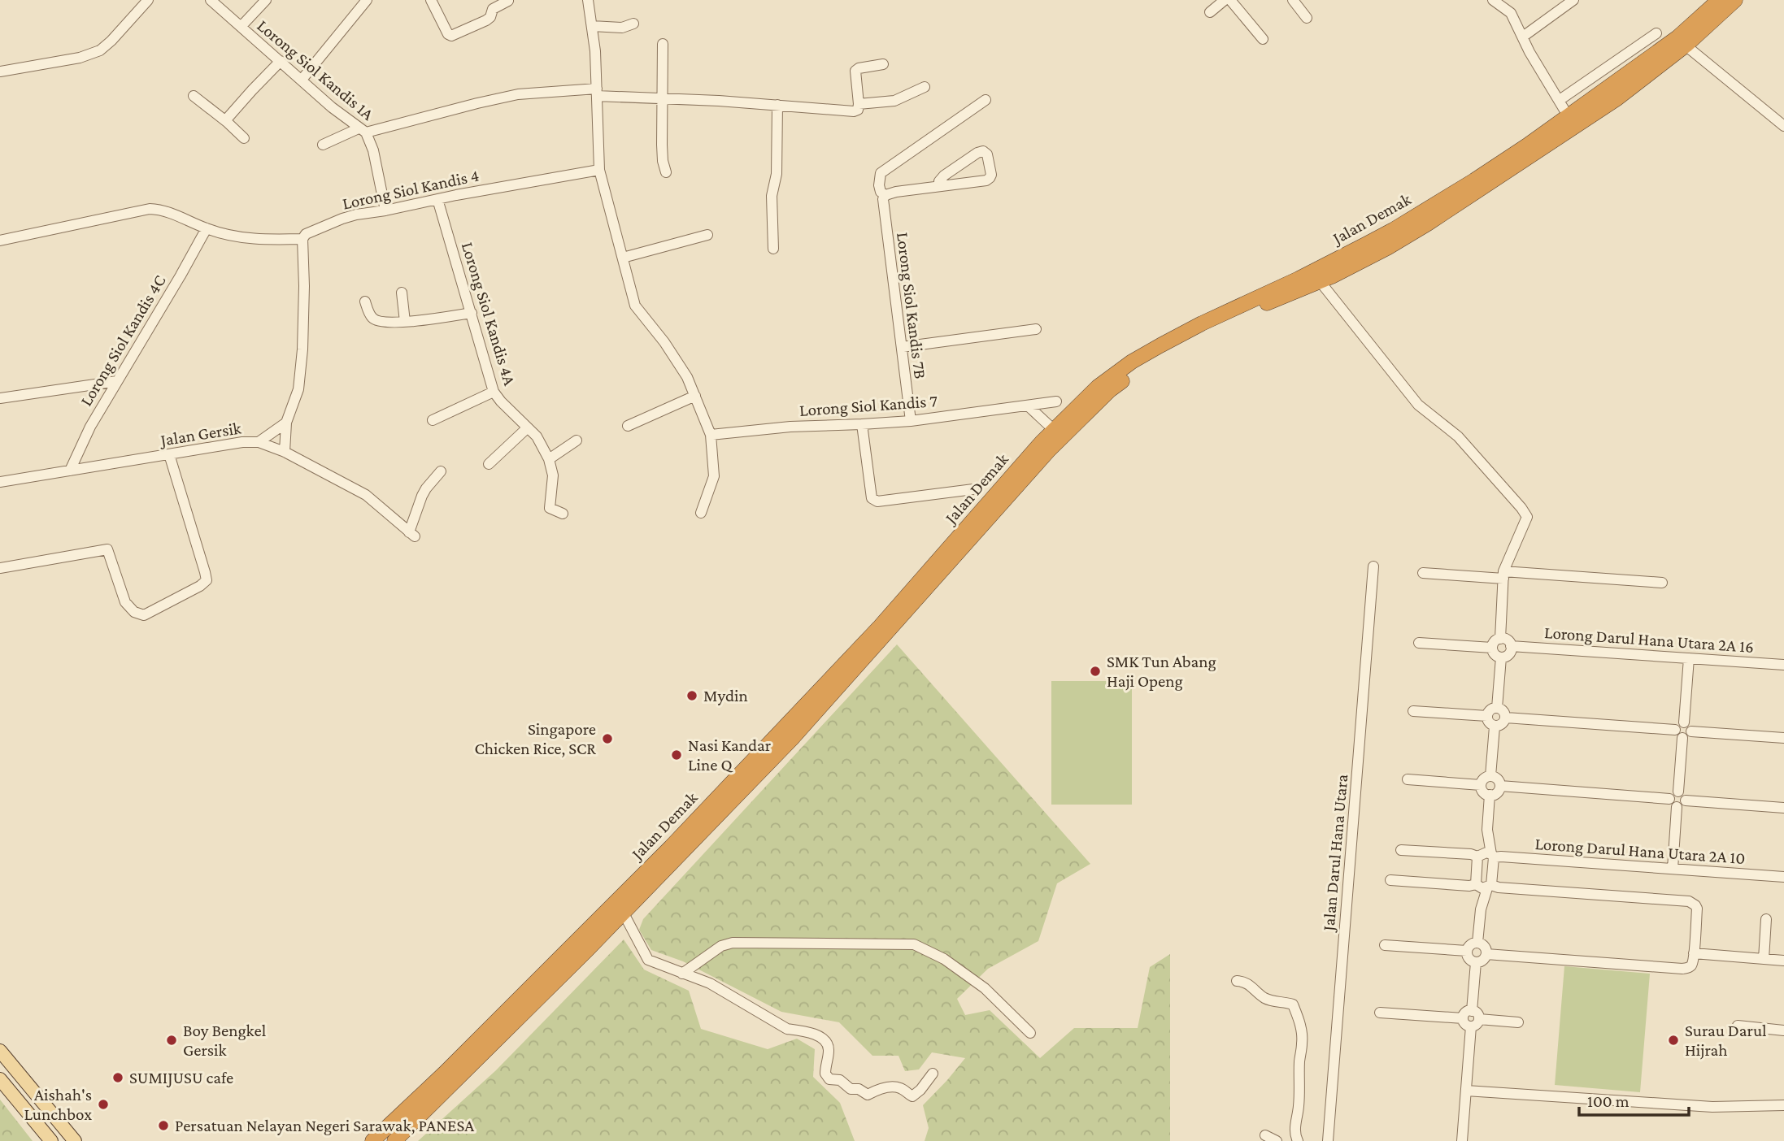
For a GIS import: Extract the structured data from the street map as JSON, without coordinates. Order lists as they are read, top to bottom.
{
  "streets": {
    "highway": ["Jalan Demak"],
    "street": [
      "Lorong Siol Kandis 1A",
      "Lorong Siol Kandis 4",
      "Lorong Siol Kandis 7B",
      "Lorong Siol Kandis 4A",
      "Lorong Siol Kandis 4C",
      "Lorong Siol Kandis 7",
      "Jalan Gersik",
      "Lorong Darul Hana Utara 2A 16",
      "Lorong Darul Hana Utara 2A 10",
      "Jalan Darul Hana Utara"
    ]
  },
  "crossings": [
    ["Lorong Siol Kandis 1A", "Lorong Siol Kandis 4"],
    ["Lorong Siol Kandis 4", "Lorong Siol Kandis 4A"],
    ["Lorong Siol Kandis 4", "Lorong Siol Kandis 4C"],
    ["Lorong Siol Kandis 7B", "Lorong Siol Kandis 7"],
    ["Lorong Siol Kandis 4C", "Jalan Gersik"]
  ],
  "places": [
    "SMK Tun Abang Haji Openg",
    "Mydin",
    "Singapore Chicken Rice, SCR",
    "Nasi Kandar Line Q",
    "Boy Bengkel Gersik",
    "Surau Darul Hijrah",
    "SUMIJUSU cafe",
    "Aishah's Lunchbox",
    "Persatuan Nelayan Negeri Sarawak, PANESA"
  ],
  "scale_bar": "100 m"
}
